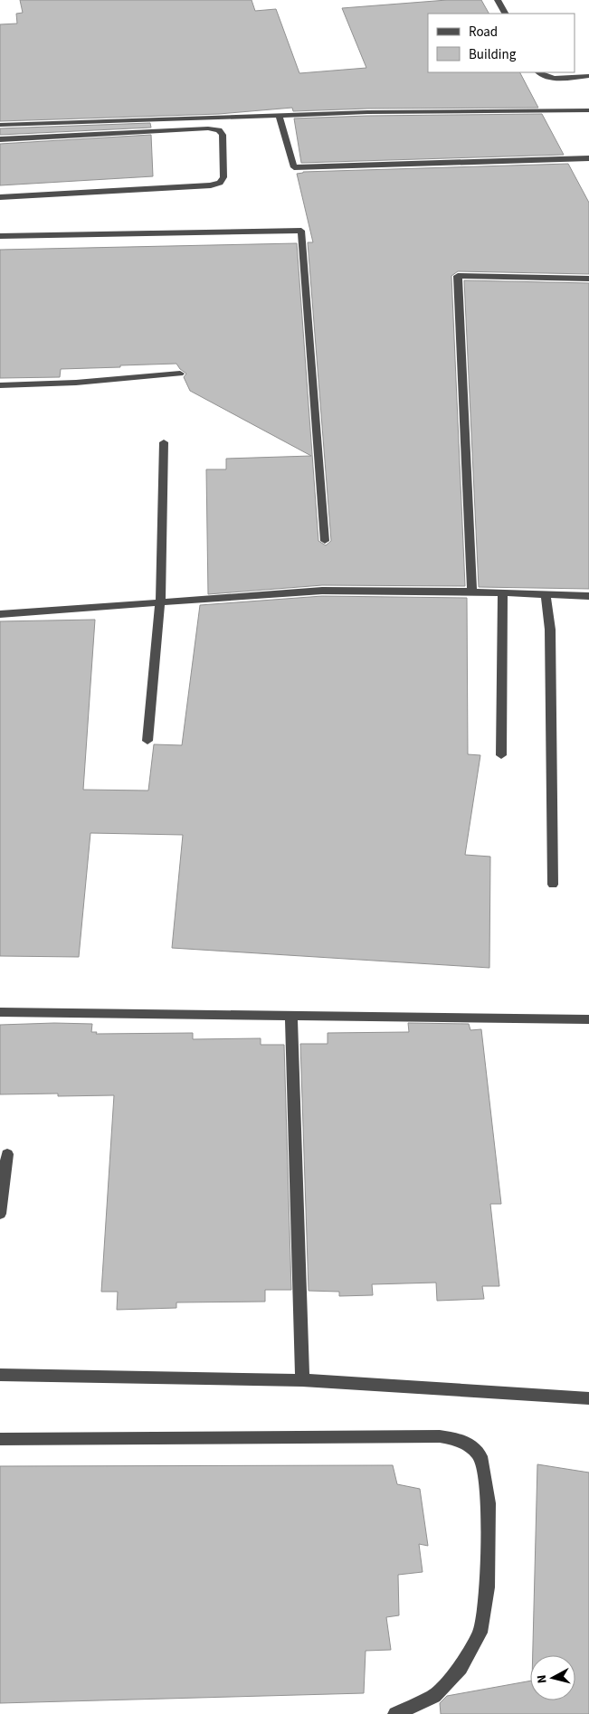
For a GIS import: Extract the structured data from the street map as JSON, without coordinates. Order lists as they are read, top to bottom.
{
  "legend": ["Road", "Building"],
  "north": "left"
}
